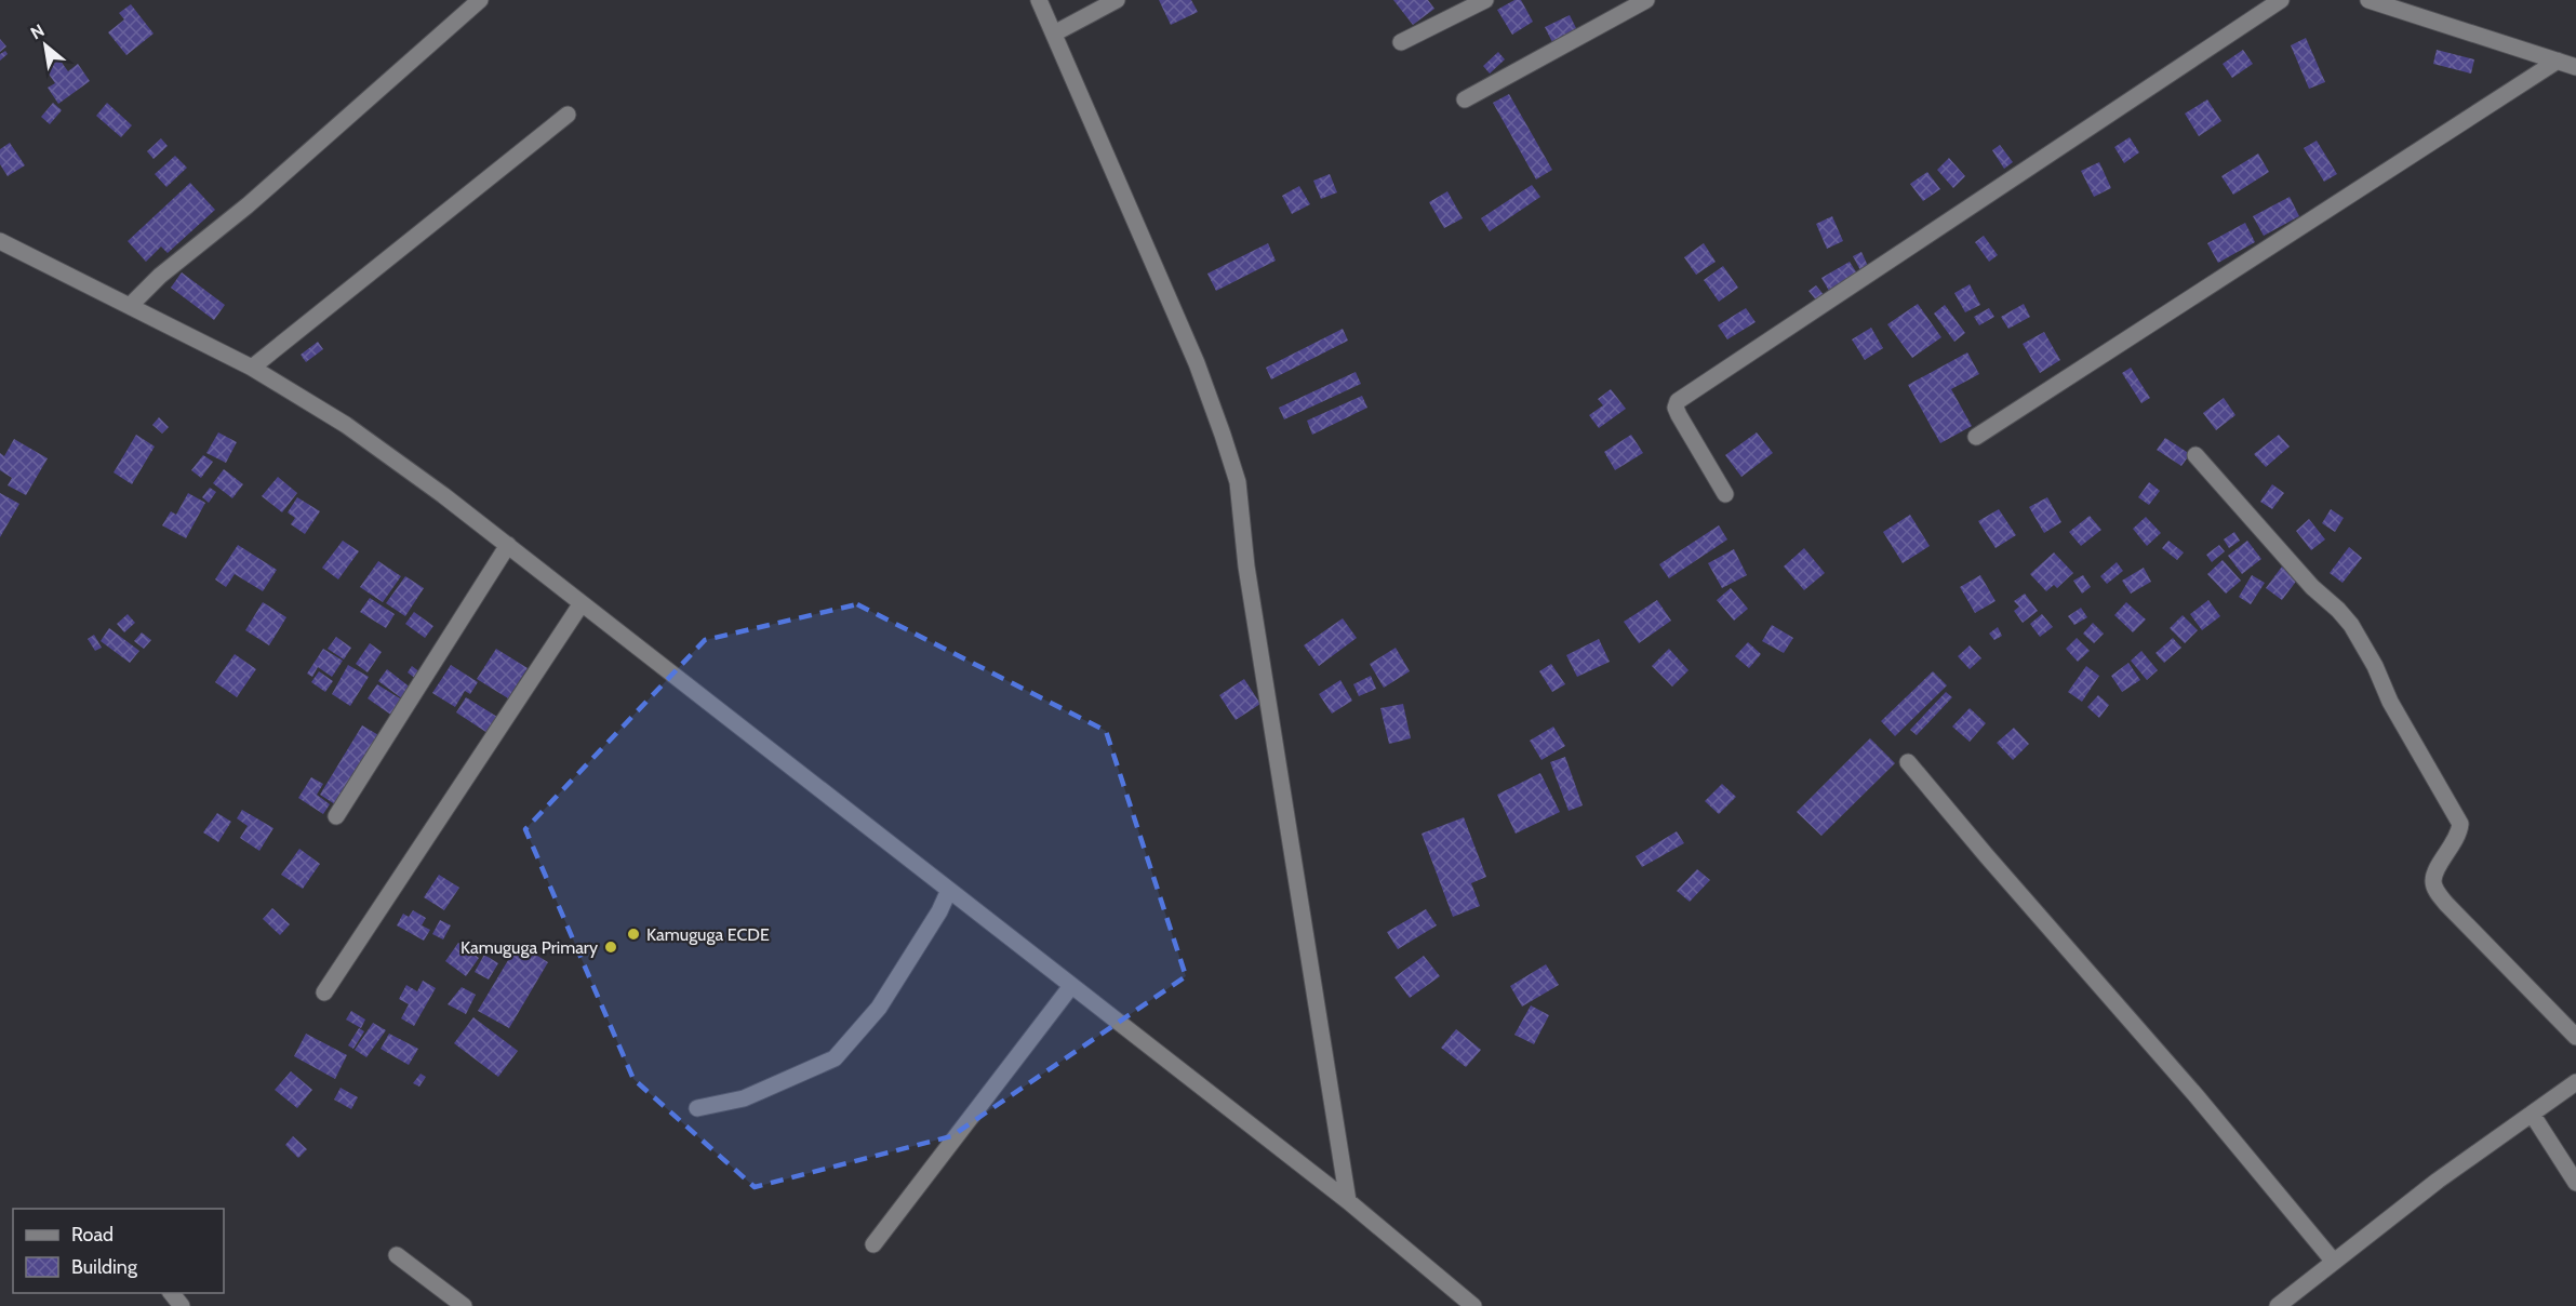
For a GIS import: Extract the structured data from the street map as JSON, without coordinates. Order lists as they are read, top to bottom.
{
  "places": ["Kamuguga ECDE", "Kamuguga Primary"],
  "legend": ["Road", "Building"],
  "north": "top left"
}
